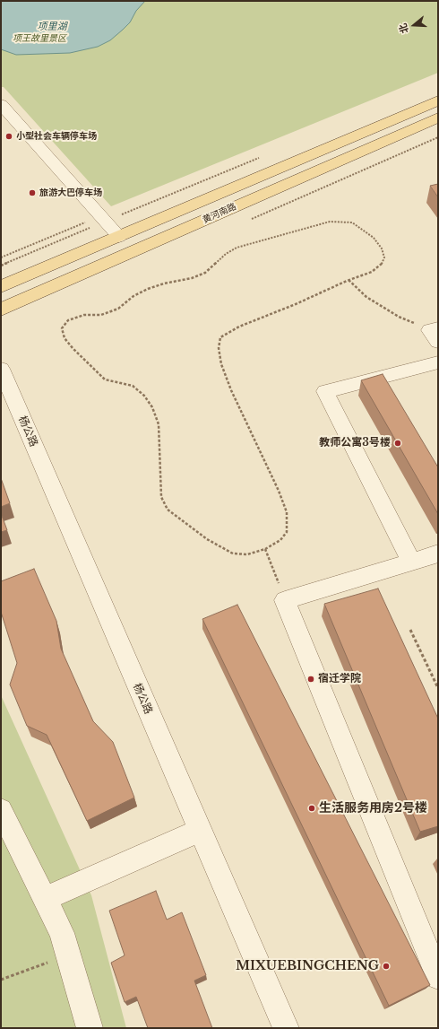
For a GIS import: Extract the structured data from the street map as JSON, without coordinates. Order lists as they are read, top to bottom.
{
  "streets": {
    "main road": ["黄河南路"],
    "street": ["杨公路"]
  },
  "water": ["项里湖"],
  "parks": ["项王故里景区"],
  "places": [
    "小型社会车辆停车场",
    "旅游大巴停车场",
    "教师公寓3号楼",
    "宿迁学院",
    "生活服务用房2号楼",
    "MIXUEBINGCHENG"
  ],
  "north": "left"
}
